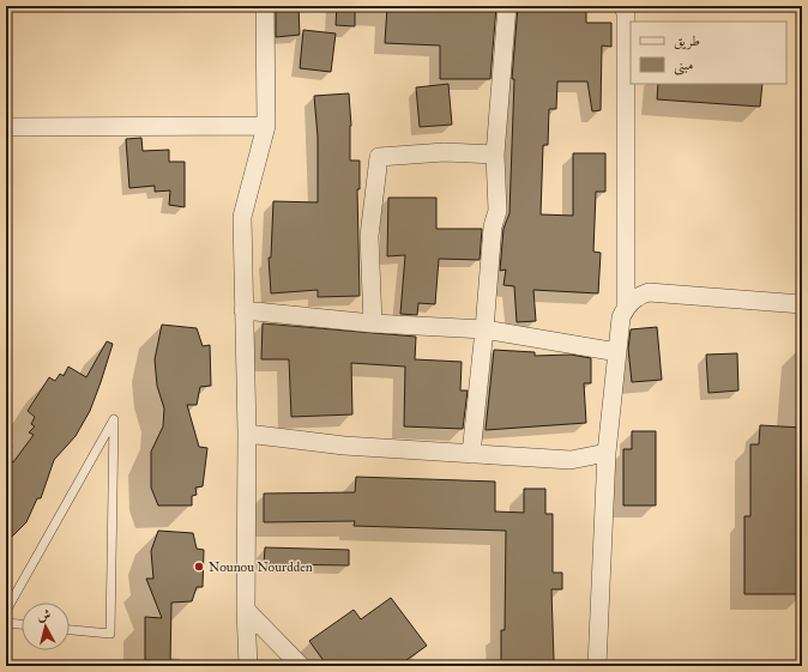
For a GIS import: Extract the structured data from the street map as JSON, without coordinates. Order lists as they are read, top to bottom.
{
  "places": ["Nounou Nourdden"],
  "legend": ["طريق", "مبنى"],
  "north": "top"
}
